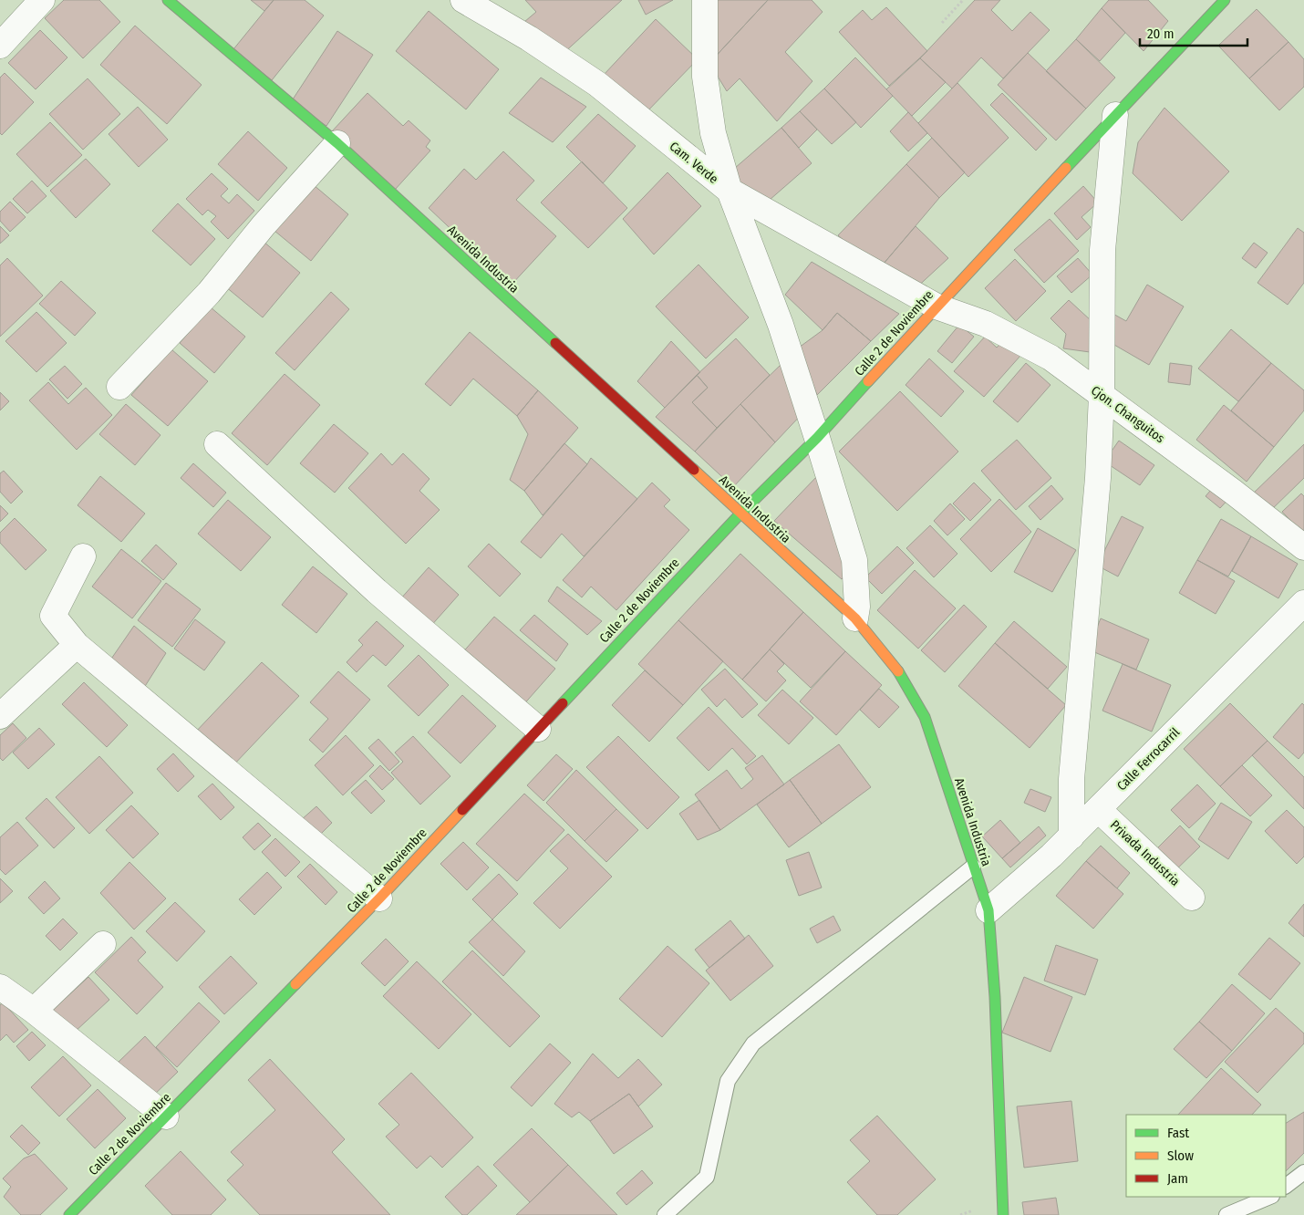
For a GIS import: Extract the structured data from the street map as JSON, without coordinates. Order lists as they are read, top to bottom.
{
  "streets": {
    "street": [
      "Cam. Verde",
      "Avenida Industria",
      "Calle 2 de Noviembre",
      "Cjon. Changuitos",
      "Calle Ferrocarril",
      "Privada Industria"
    ]
  },
  "crossings": [
    ["Cam. Verde", "Calle 2 de Noviembre"],
    ["Cam. Verde", "Cjon. Changuitos"],
    ["Avenida Industria", "Calle 2 de Noviembre"],
    ["Avenida Industria", "Calle Ferrocarril"],
    ["Calle 2 de Noviembre", "Cjon. Changuitos"],
    ["Calle Ferrocarril", "Privada Industria"]
  ],
  "legend": ["Fast", "Slow", "Jam"],
  "scale_bar": "20 m"
}
